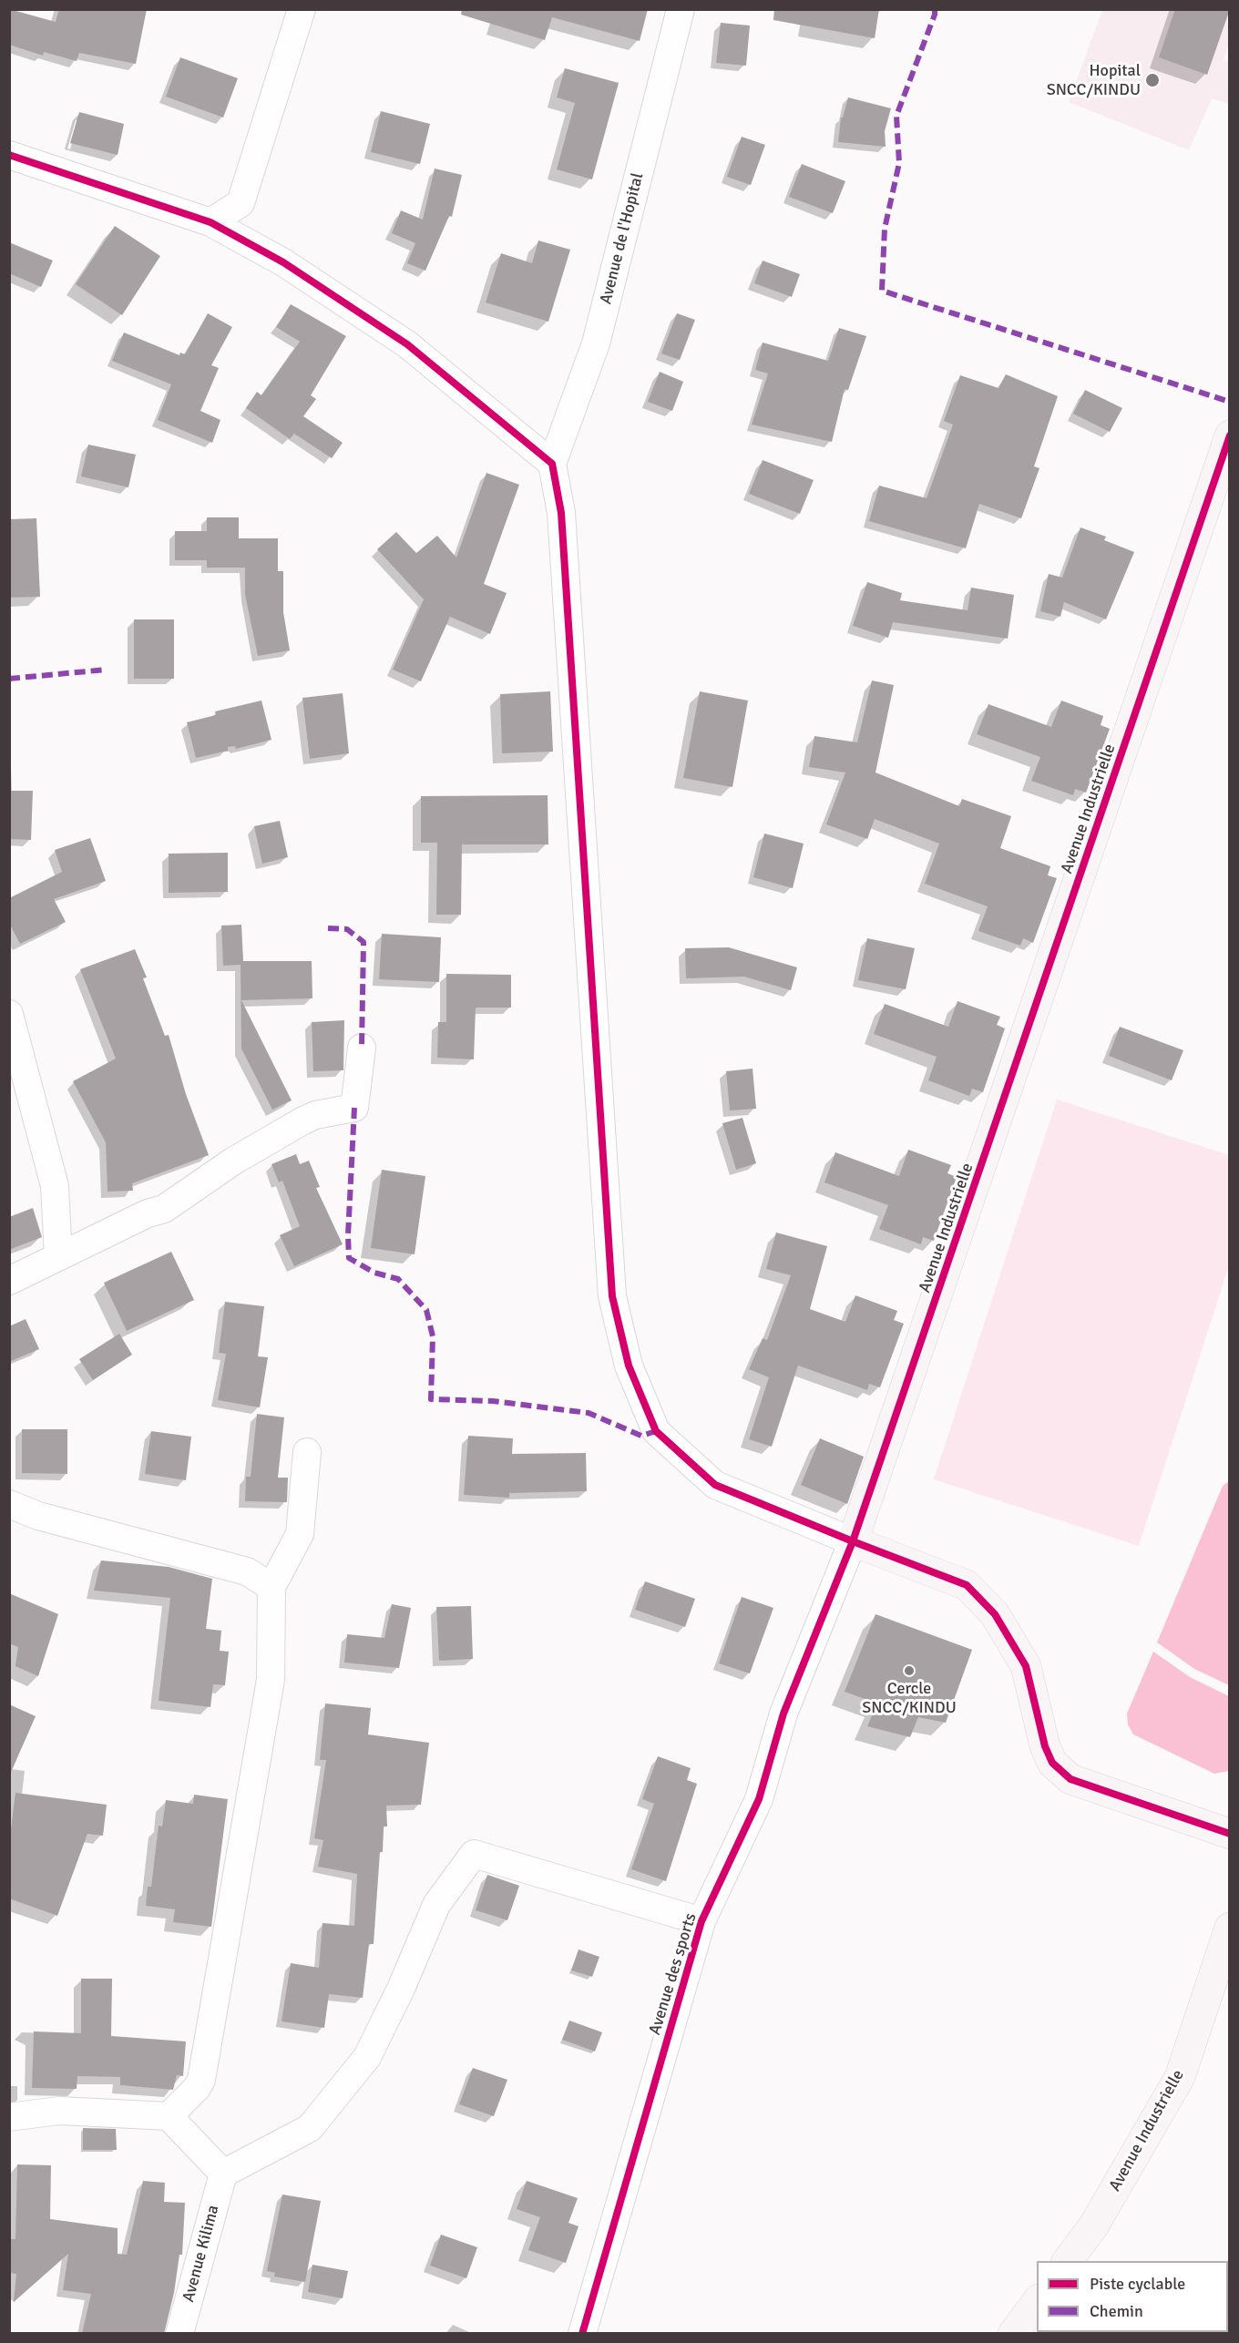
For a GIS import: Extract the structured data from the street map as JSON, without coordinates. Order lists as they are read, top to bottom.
{
  "streets": {
    "street": [
      "Avenue de l'Hopital",
      "Avenue Industrielle",
      "Avenue des sports",
      "Avenue Kilima"
    ]
  },
  "crossings": [
    ["Avenue Industrielle", "Avenue des sports"]
  ],
  "places": ["Hopital SNCC/KINDU", "Cercle SNCC/KINDU"],
  "legend": ["Piste cyclable", "Chemin"]
}
